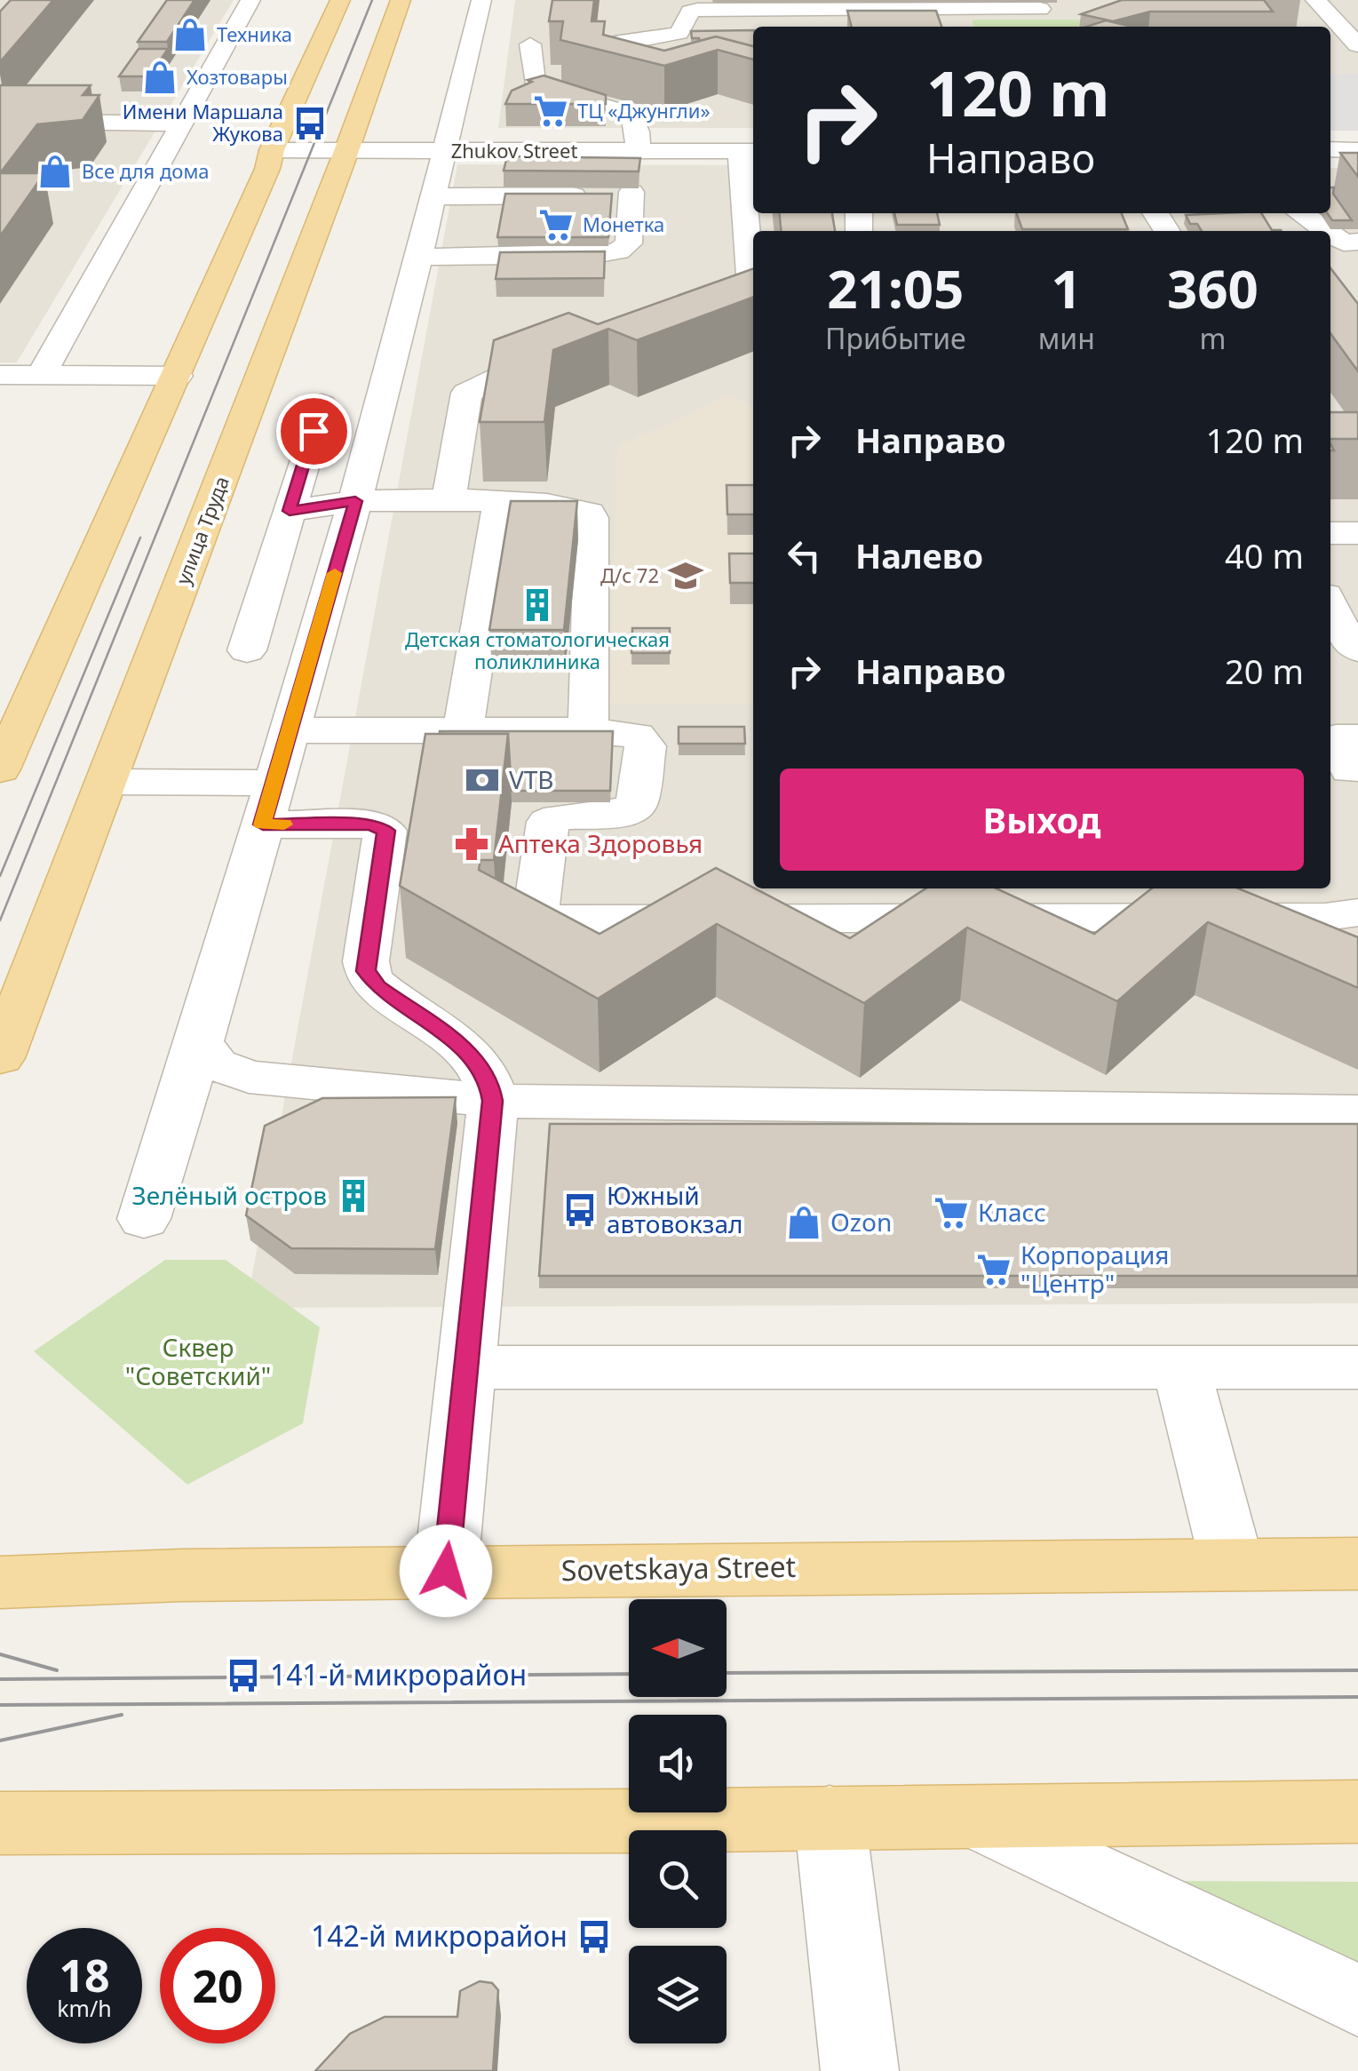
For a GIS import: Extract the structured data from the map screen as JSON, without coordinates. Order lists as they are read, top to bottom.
{
  "streets": {
    "main road": ["улица Труда", "Sovetskaya Street"],
    "street": ["Zhukov Street"]
  },
  "crossings": [
    ["Zhukov Street", "улица Труда"]
  ],
  "parks": ["Сквер \"Советский\""],
  "places": {
    "shop": [
      "Техника",
      "Хозтовары",
      "Все для дома",
      "Ozon"
    ],
    "supermarket": [
      "ТЦ «Джунгли»",
      "Монетка",
      "Класс",
      "Корпорация \"Центр\""
    ],
    "bus stop": [
      "Имени Маршала Жукова",
      "Южный автовокзал",
      "141-й микрорайон",
      "142-й микрорайон"
    ],
    "school or university": ["Д/с 72"],
    "building": ["Детская стоматологическая поликлиника", "Зелёный остров"],
    "bank": ["VTB"],
    "pharmacy": ["Аптека Здоровья"]
  },
  "north": "left",
  "page": {
    "turn": ["120 m", "Направо"],
    "eta": [
      "21:05",
      "Прибытие",
      "1",
      "мин",
      "360",
      "m"
    ],
    "list": [
      {
        "name": "Направо",
        "value": "120 m"
      },
      {
        "name": "Налево",
        "value": "40 m"
      },
      {
        "name": "Направо",
        "value": "20 m"
      }
    ],
    "buttons": "Выход",
    "speed": "18 km/h",
    "limit": "20"
  }
}
